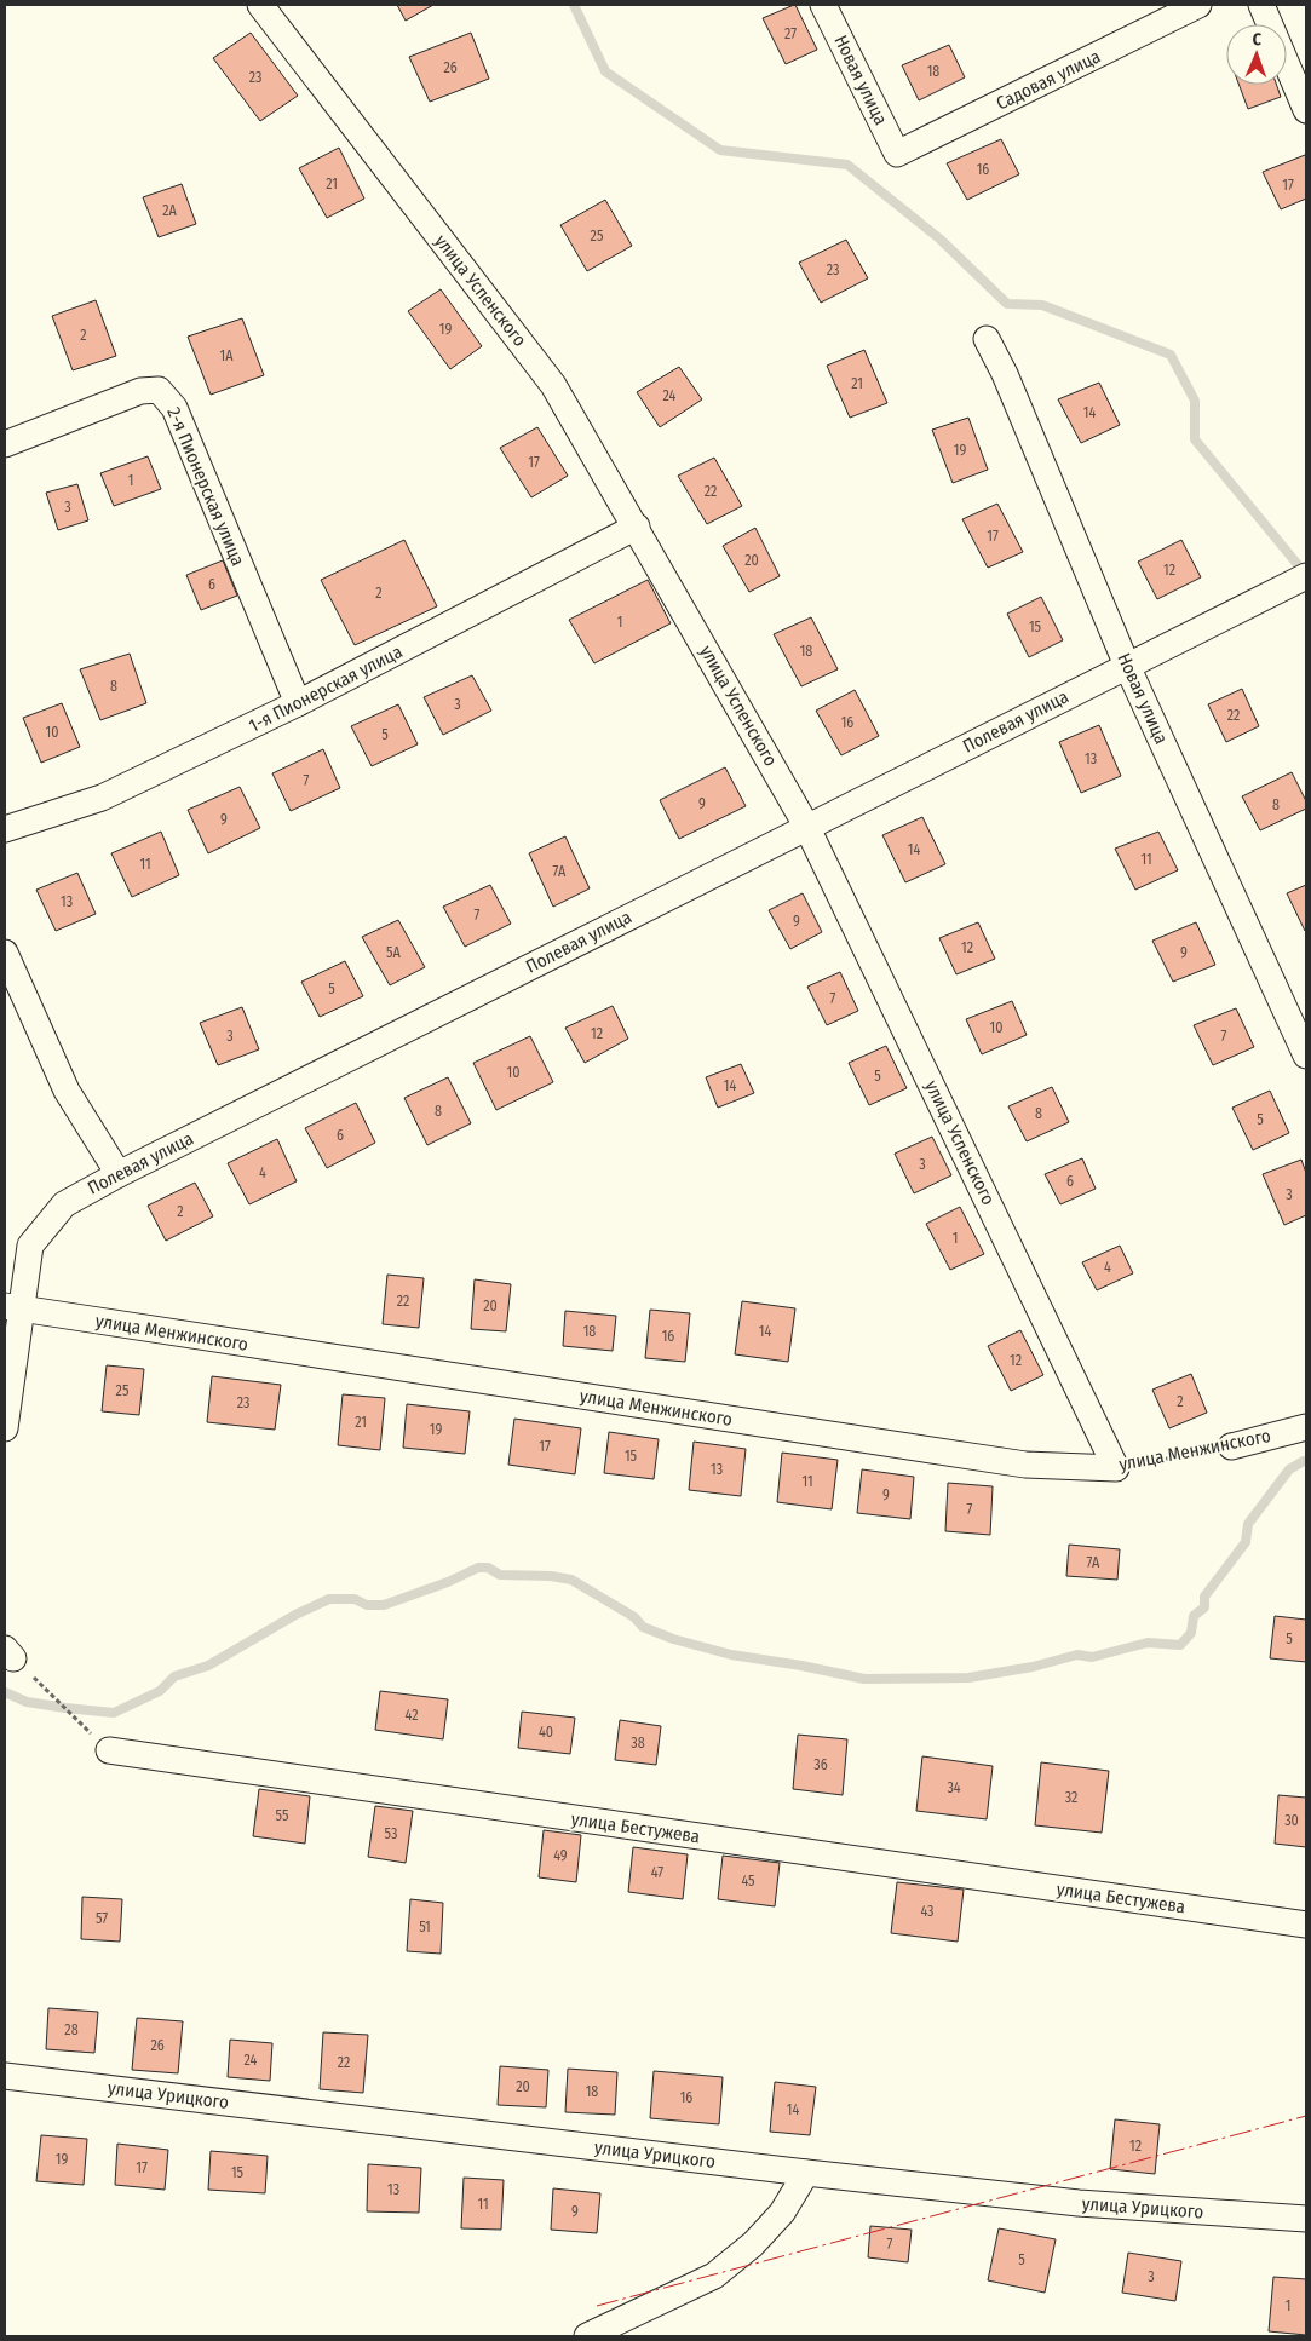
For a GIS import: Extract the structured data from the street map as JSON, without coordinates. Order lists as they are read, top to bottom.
{
  "streets": {
    "street": [
      "Новая улица",
      "Садовая улица",
      "улица Успенского",
      "2-я Пионерская улица",
      "1-я Пионерская улица",
      "Полевая улица",
      "улица Менжинского",
      "улица Бестужева",
      "улица Урицкого"
    ]
  },
  "crossings": [
    ["Новая улица", "Садовая улица"],
    ["Новая улица", "Полевая улица"],
    ["улица Успенского", "1-я Пионерская улица"],
    ["улица Успенского", "Полевая улица"],
    ["улица Успенского", "улица Менжинского"],
    ["2-я Пионерская улица", "1-я Пионерская улица"],
    ["Полевая улица", "улица Менжинского"]
  ],
  "house_numbers": [
    "27",
    "26",
    "18",
    "23",
    "16",
    "21",
    "17",
    "2А",
    "25",
    "23",
    "19",
    "2",
    "1А",
    "21",
    "24",
    "14",
    "19",
    "17",
    "1",
    "22",
    "3",
    "17",
    "20",
    "12",
    "6",
    "2",
    "1",
    "15",
    "18",
    "8",
    "3",
    "22",
    "16",
    "10",
    "5",
    "13",
    "7",
    "9",
    "8",
    "9",
    "14",
    "11",
    "11",
    "7А",
    "13",
    "7",
    "9",
    "12",
    "5А",
    "9",
    "5",
    "7",
    "10",
    "12",
    "3",
    "7",
    "10",
    "5",
    "14",
    "8",
    "8",
    "5",
    "6",
    "3",
    "4",
    "6",
    "3",
    "2",
    "1",
    "4",
    "22",
    "20",
    "18",
    "14",
    "16",
    "12",
    "25",
    "2",
    "23",
    "21",
    "19",
    "17",
    "15",
    "13",
    "11",
    "9",
    "7",
    "7А",
    "5",
    "42",
    "40",
    "38",
    "36",
    "34",
    "32",
    "55",
    "30",
    "53",
    "49",
    "47",
    "45",
    "43",
    "57",
    "51",
    "28",
    "26",
    "24",
    "22",
    "20",
    "18",
    "16",
    "14",
    "12",
    "19",
    "17",
    "15",
    "13",
    "11",
    "9",
    "7",
    "5",
    "3",
    "1"
  ],
  "north": "top"
}
